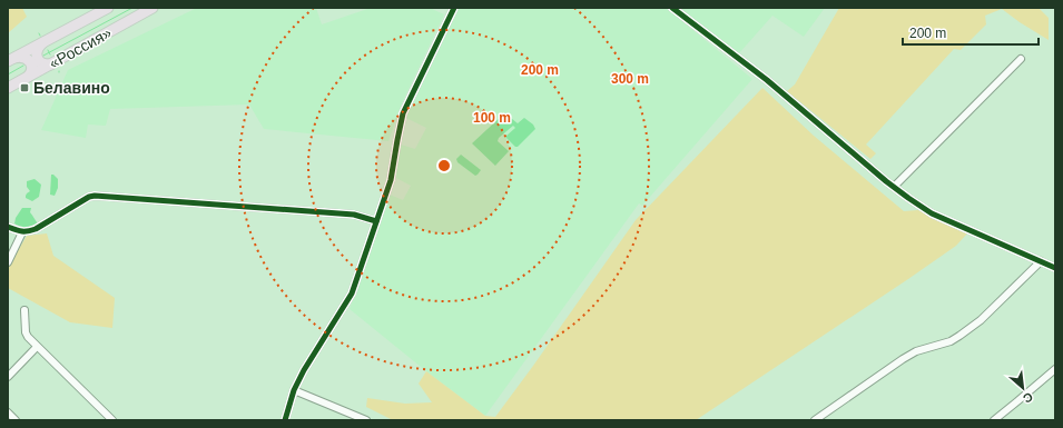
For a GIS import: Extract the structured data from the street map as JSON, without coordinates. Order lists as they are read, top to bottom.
{
  "streets": {
    "highway": ["«Россия»"]
  },
  "places": {
    "transit": ["Белавино"]
  },
  "scale_bar": "200 m",
  "north": "bottom right",
  "rings": ["200 m", "300 m", "100 m"]
}
